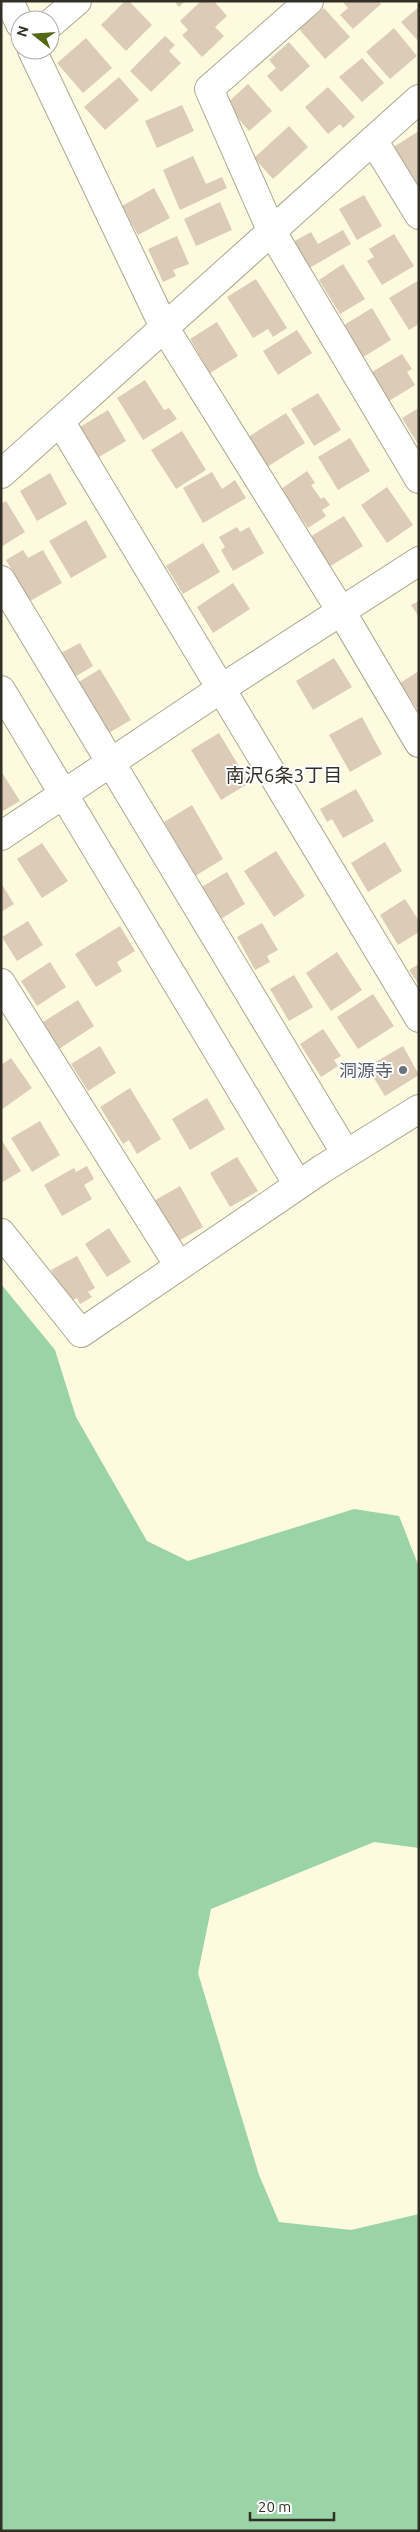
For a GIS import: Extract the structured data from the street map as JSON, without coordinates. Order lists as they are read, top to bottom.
{
  "districts": ["南沢6条3丁目"],
  "places": ["洞源寺"],
  "scale_bar": "20 m",
  "north": "left"
}
